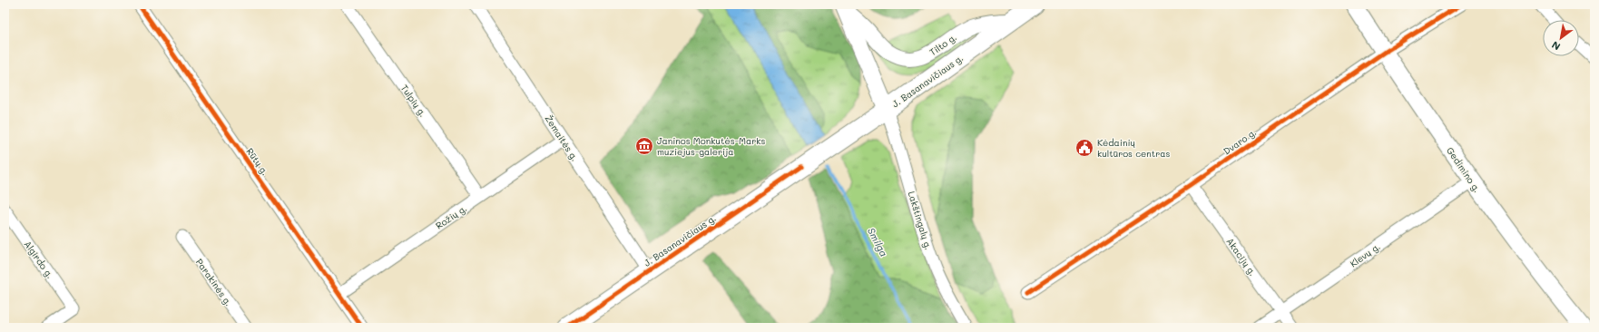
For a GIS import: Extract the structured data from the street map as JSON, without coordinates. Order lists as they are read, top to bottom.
{
  "streets": {
    "main road": ["Tilto g.", "J. Basanavičiaus g.", "Gedimino g."],
    "street": [
      "Tulpių g.",
      "Žemaitės g.",
      "Dvaro g.",
      "Rūtų g.",
      "Rožių g.",
      "Lakštingalų g.",
      "Klevų g.",
      "Akacijų g.",
      "Algirdo g.",
      "Parakinės g."
    ]
  },
  "crossings": [
    ["Tilto g.", "J. Basanavičiaus g."],
    ["Tilto g.", "Lakštingalų g."],
    ["J. Basanavičiaus g.", "Žemaitės g."],
    ["J. Basanavičiaus g.", "Lakštingalų g."],
    ["Tulpių g.", "Rožių g."],
    ["Žemaitės g.", "Rožių g."],
    ["Dvaro g.", "Gedimino g."],
    ["Dvaro g.", "Akacijų g."],
    ["Rūtų g.", "Rožių g."],
    ["Gedimino g.", "Klevų g."],
    ["Klevų g.", "Akacijų g."]
  ],
  "water": ["Smilga"],
  "places": {
    "museum": ["Janinos Monkutės-Marks muziejus-galerija"],
    "public building": ["Kėdainių kultūros centras"]
  },
  "north": "bottom left"
}
